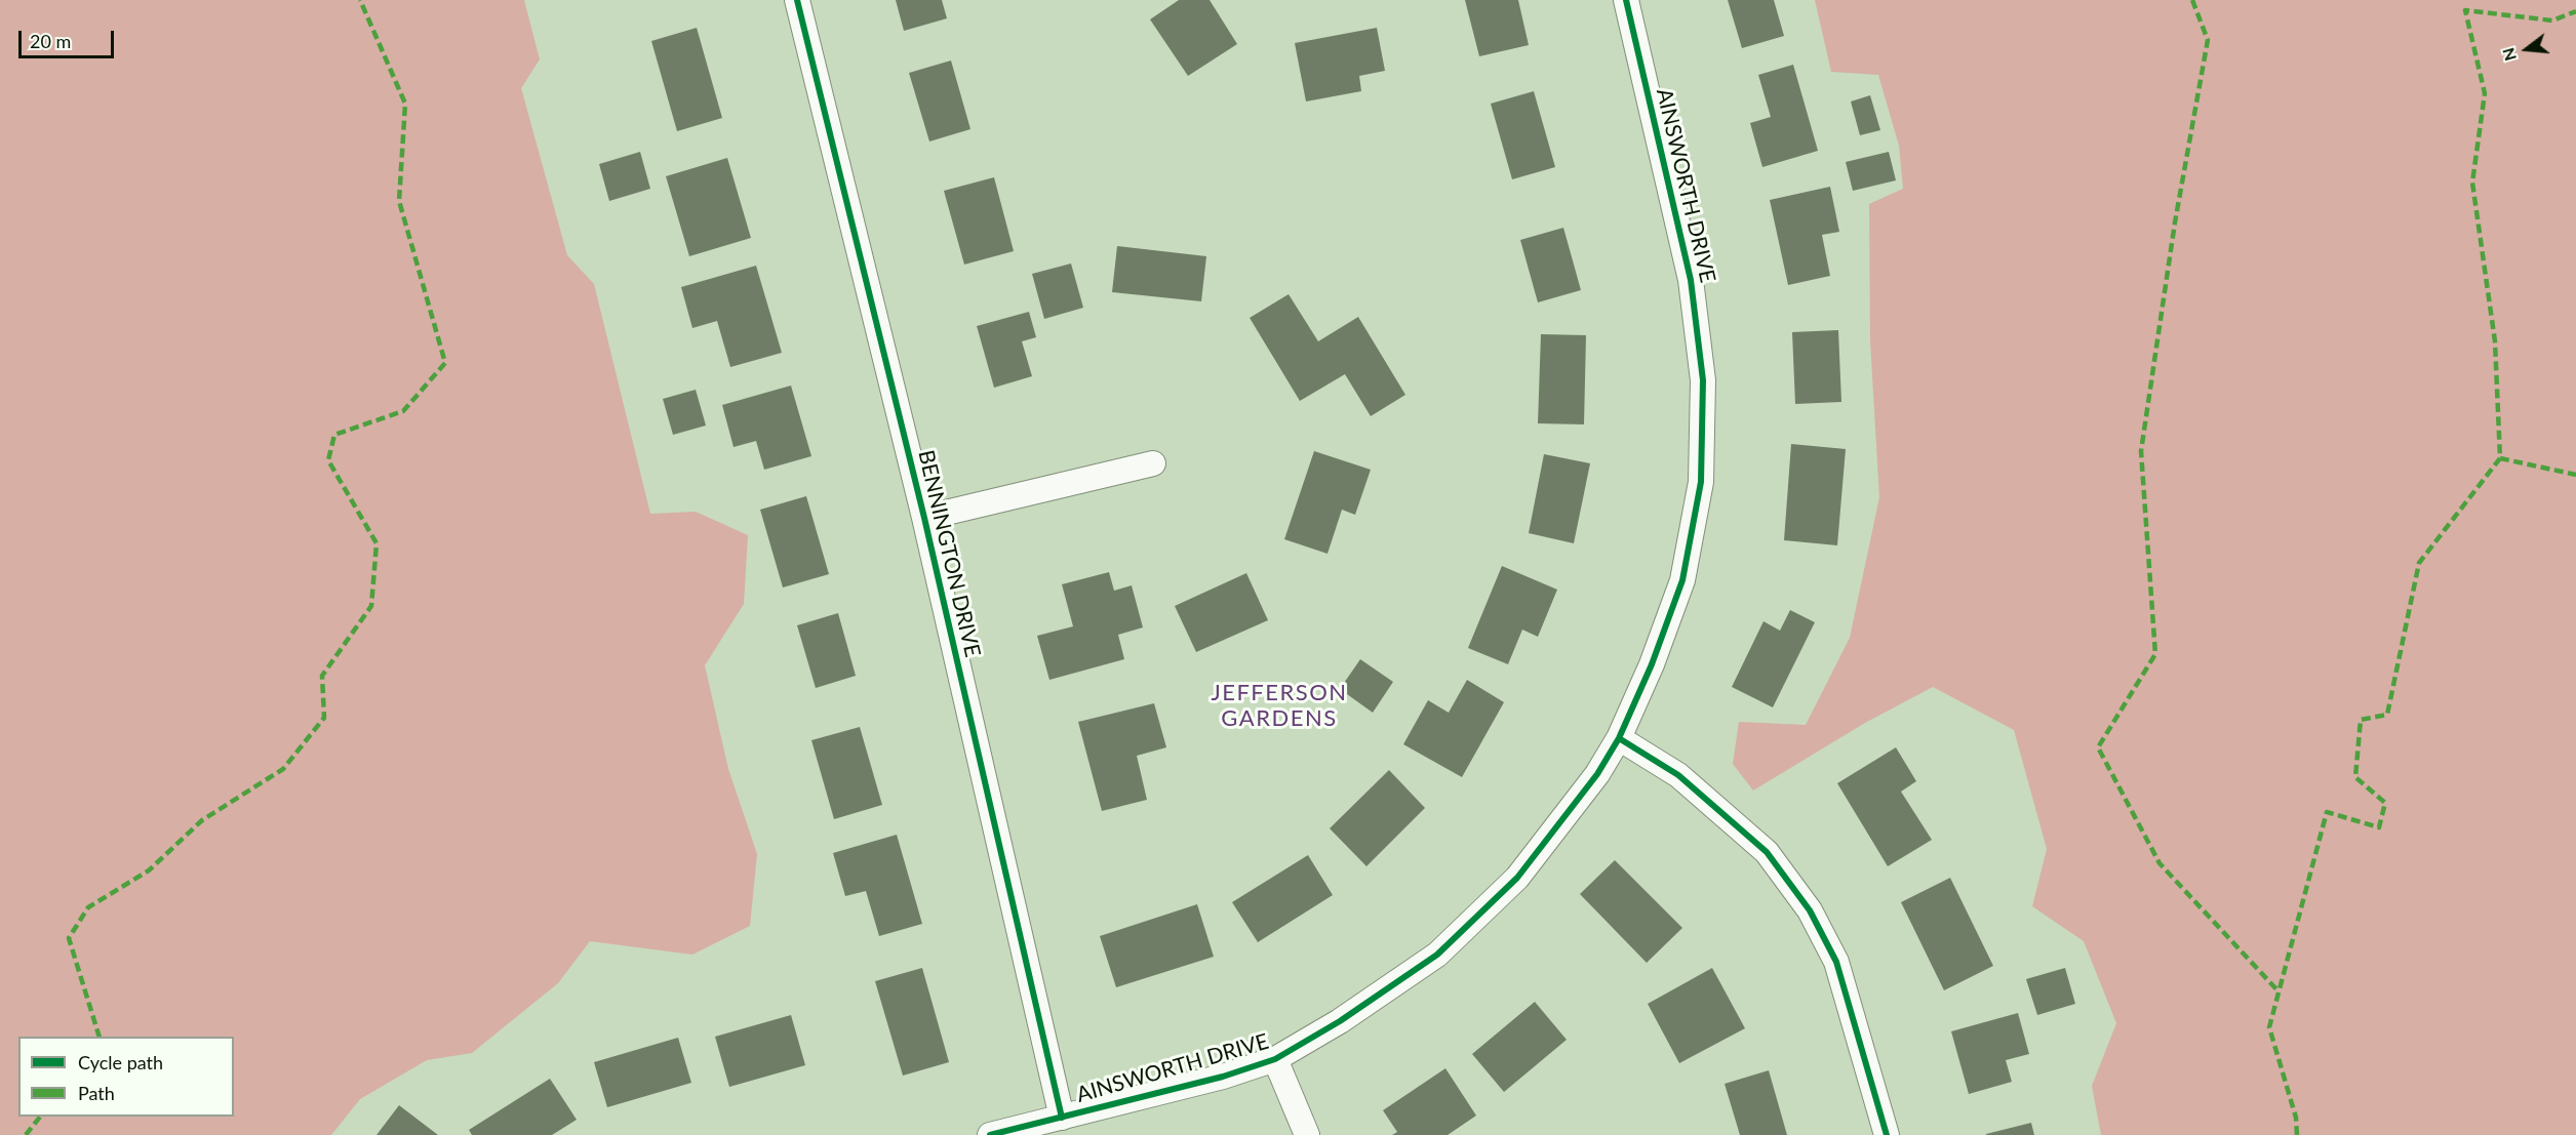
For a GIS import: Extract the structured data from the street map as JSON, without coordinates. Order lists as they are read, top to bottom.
{
  "streets": {
    "street": ["AINSWORTH DRIVE", "BENNINGTON DRIVE"]
  },
  "crossings": [
    ["AINSWORTH DRIVE", "BENNINGTON DRIVE"]
  ],
  "districts": ["JEFFERSON GARDENS"],
  "legend": ["Cycle path", "Path"],
  "scale_bar": "20 m",
  "north": "left"
}
